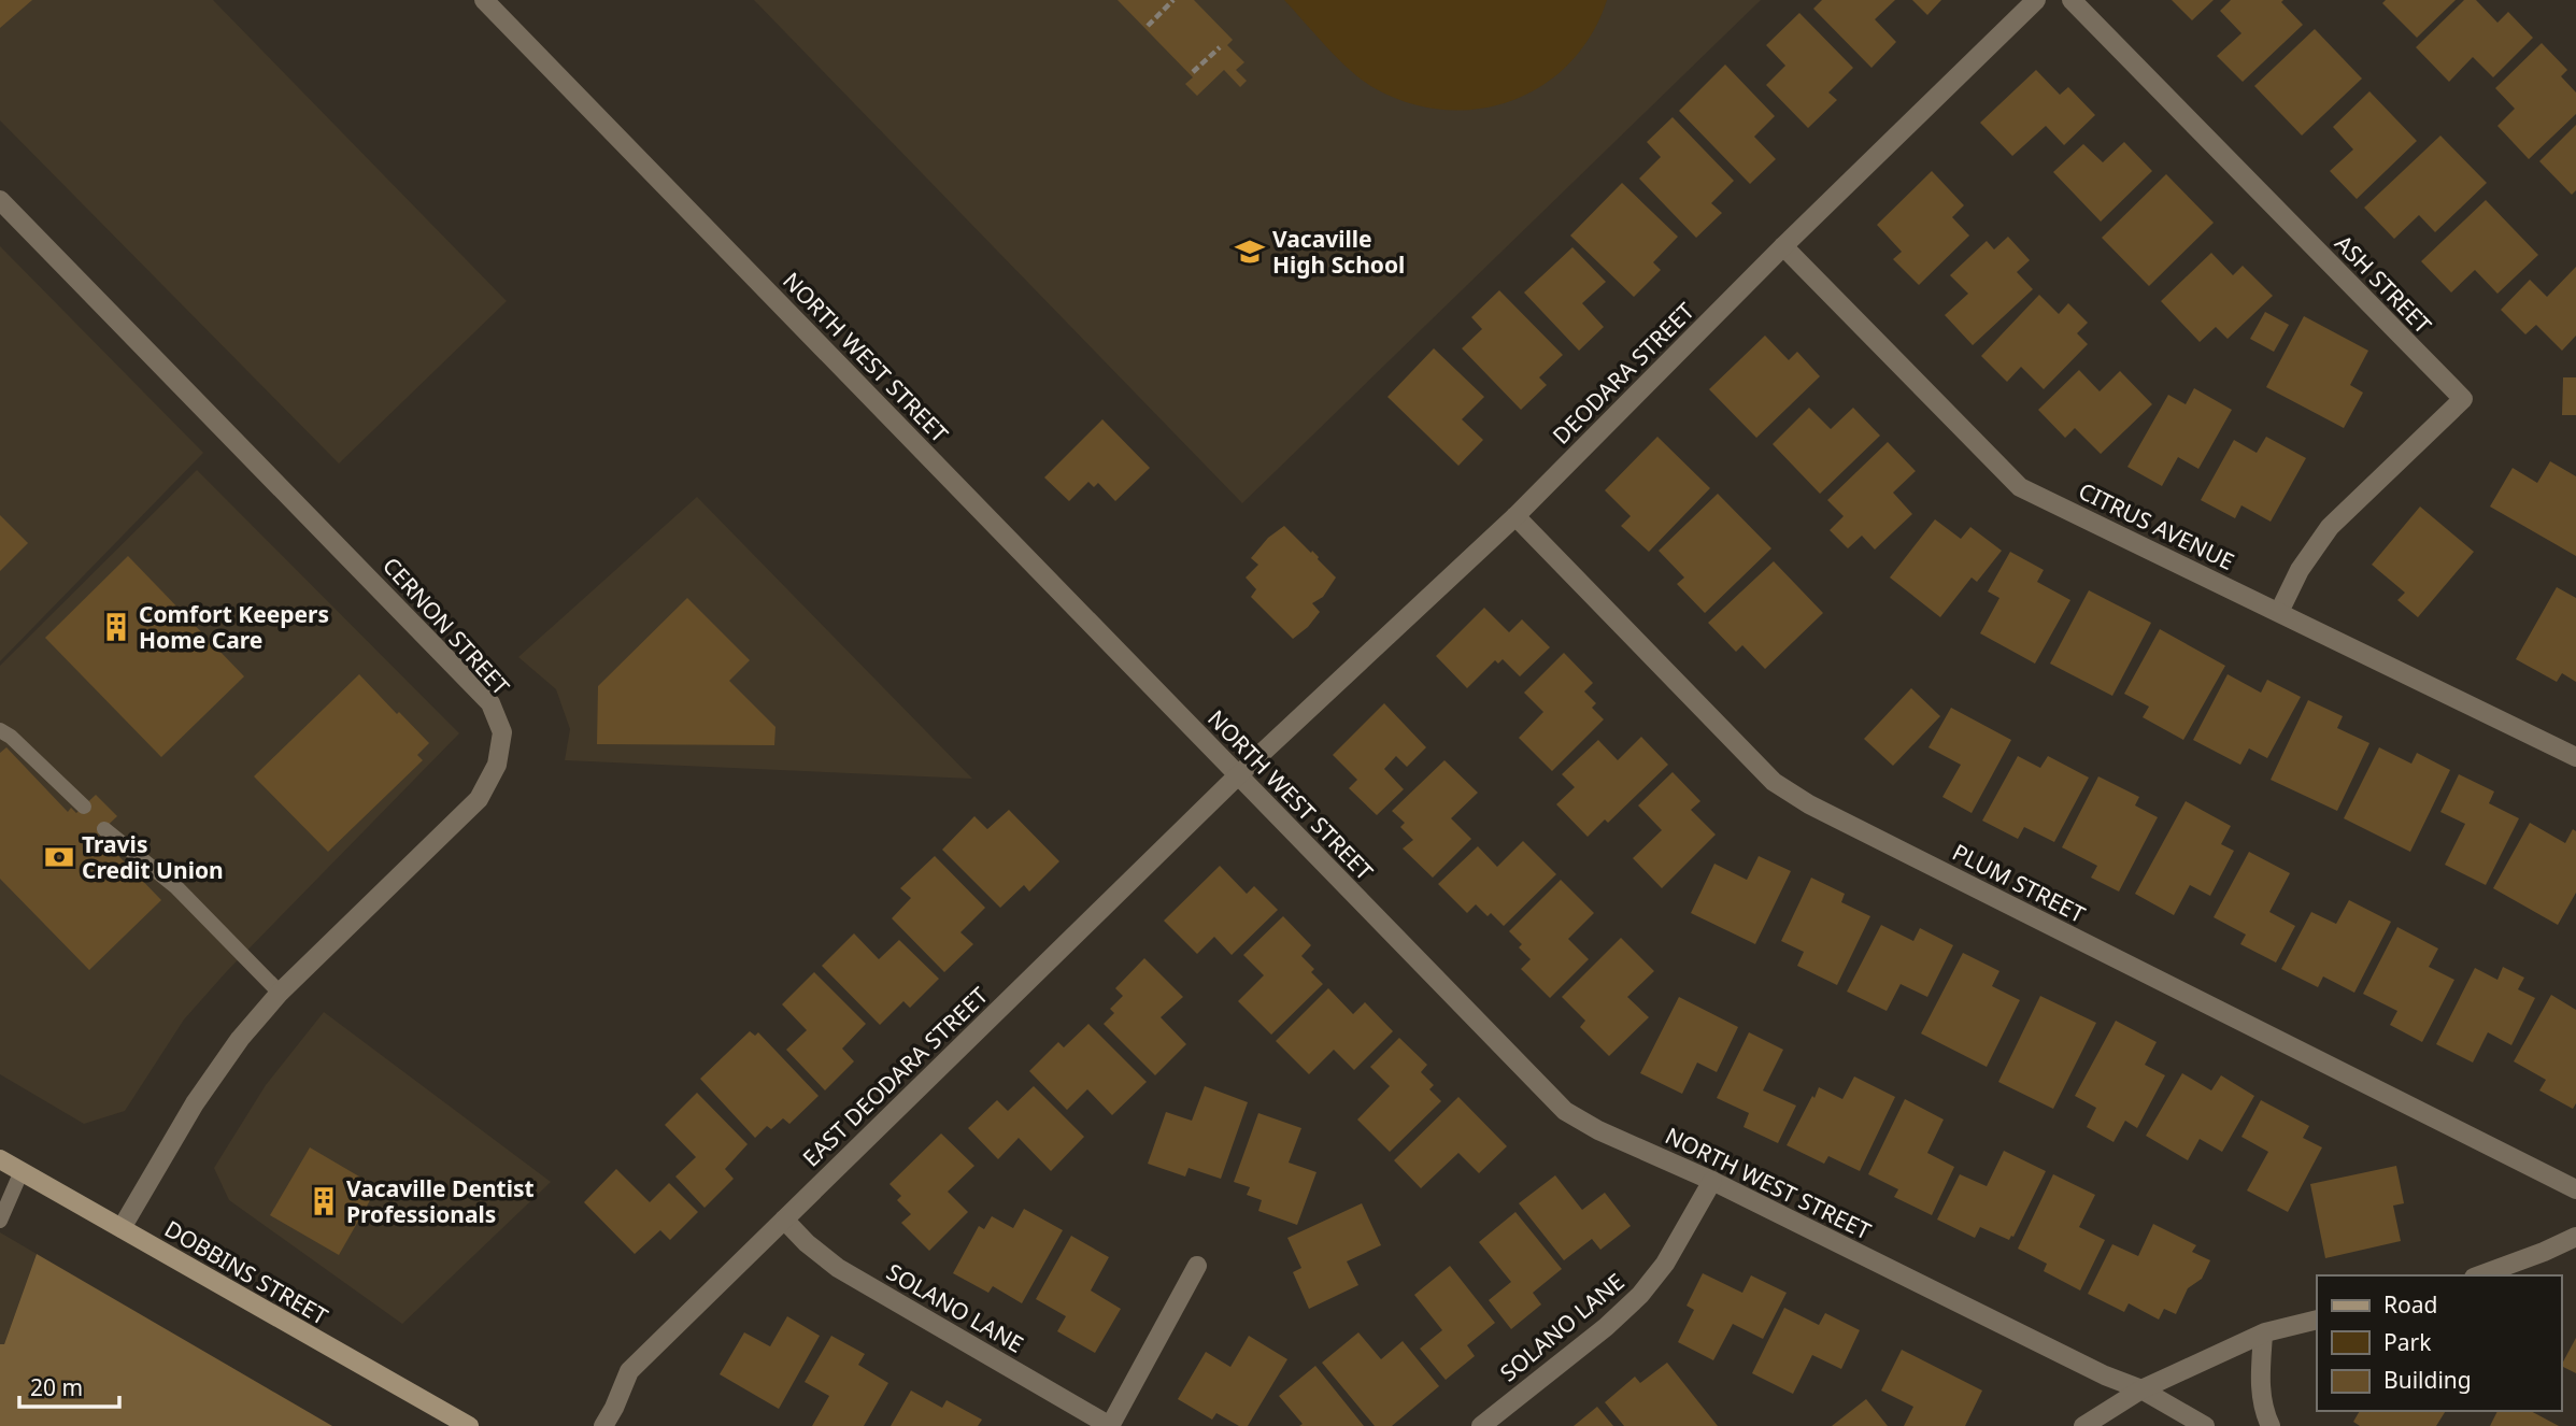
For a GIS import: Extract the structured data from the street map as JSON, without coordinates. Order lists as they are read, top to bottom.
{
  "streets": {
    "main road": ["DOBBINS STREET"],
    "street": [
      "ASH STREET",
      "NORTH WEST STREET",
      "DEODARA STREET",
      "CITRUS AVENUE",
      "CERNON STREET",
      "PLUM STREET",
      "EAST DEODARA STREET",
      "SOLANO LANE"
    ]
  },
  "crossings": [
    ["ASH STREET", "CITRUS AVENUE"],
    ["NORTH WEST STREET", "DEODARA STREET"],
    ["NORTH WEST STREET", "EAST DEODARA STREET"],
    ["NORTH WEST STREET", "SOLANO LANE"],
    ["DEODARA STREET", "CITRUS AVENUE"],
    ["DEODARA STREET", "PLUM STREET"],
    ["DEODARA STREET", "EAST DEODARA STREET"],
    ["CERNON STREET", "DOBBINS STREET"],
    ["EAST DEODARA STREET", "SOLANO LANE"]
  ],
  "places": {
    "school or university": ["Vacaville High School"],
    "building": ["Comfort Keepers Home Care", "Vacaville Dentist Professionals"],
    "bank": ["Travis Credit Union"]
  },
  "legend": ["Road", "Park", "Building"],
  "scale_bar": "20 m"
}
